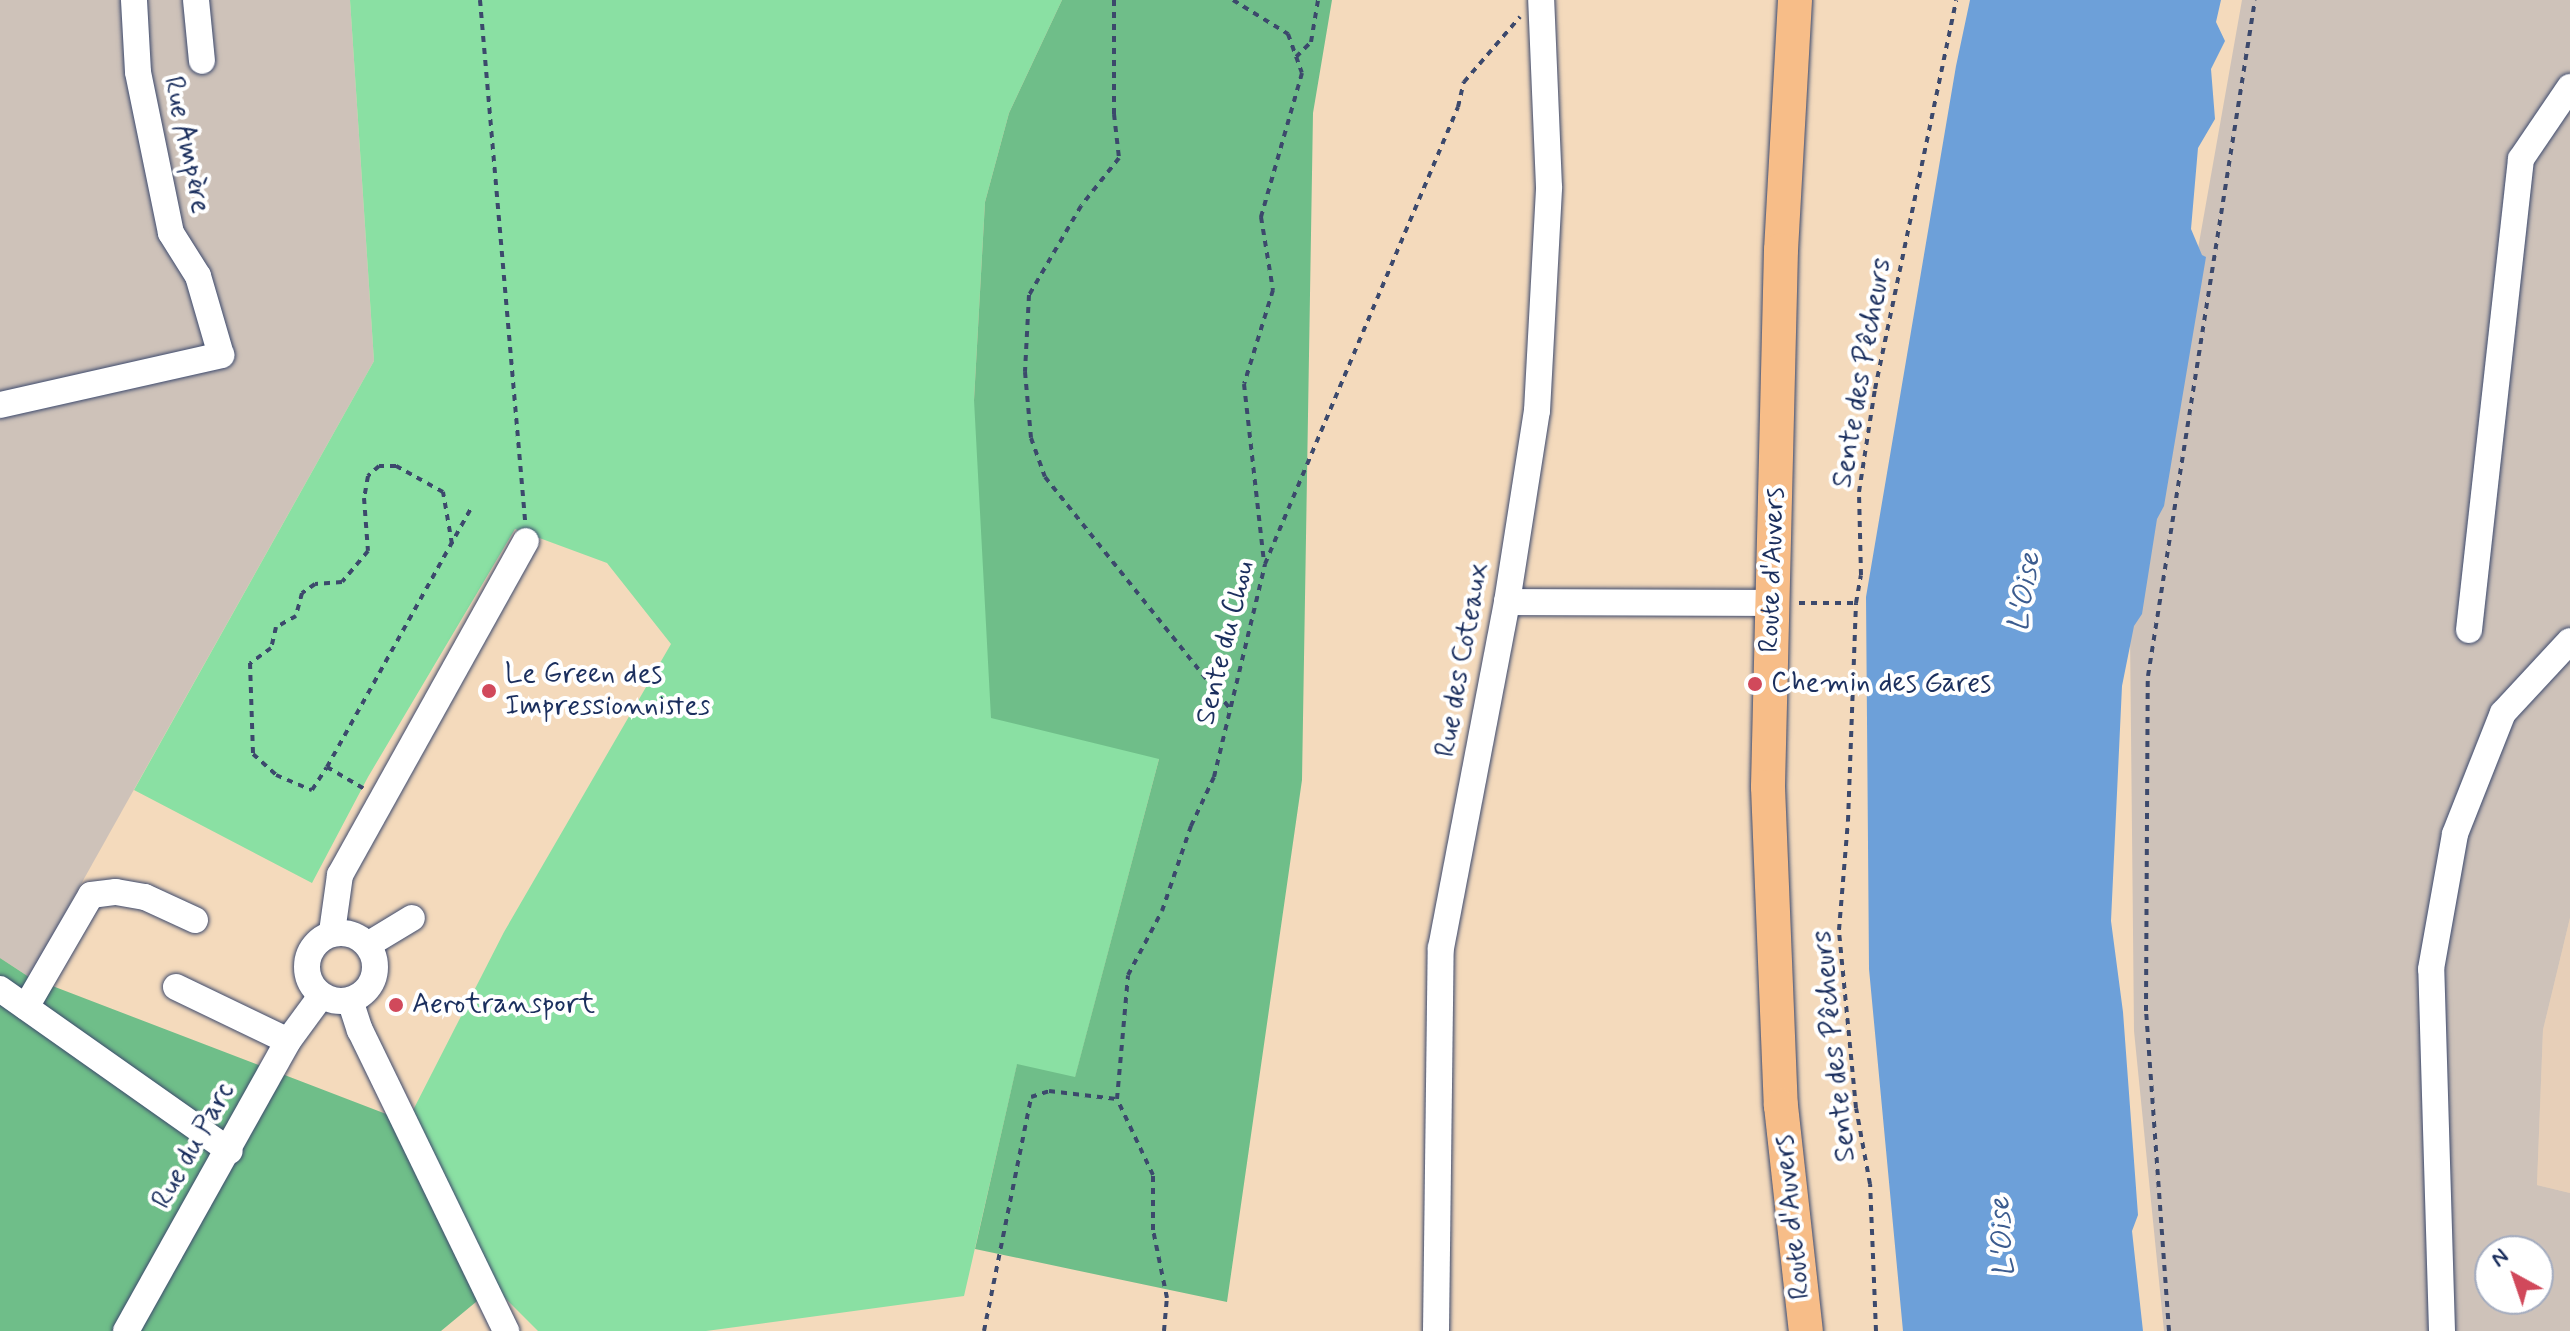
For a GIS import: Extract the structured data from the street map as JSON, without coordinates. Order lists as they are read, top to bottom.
{
  "streets": {
    "main road": ["Route d'Auvers"],
    "street": ["Rue Ampère", "Rue des Coteaux", "Rue du Parc"],
    "path": ["Sente des Pêcheurs", "Sente du Chou"]
  },
  "crossings": [
    ["Sente du Chou", "Rue des Coteaux"]
  ],
  "water": ["L'Oise"],
  "places": ["Chemin des Gares", "Le Green des Impressionnistes", "Aerotransport"],
  "north": "top left"
}
